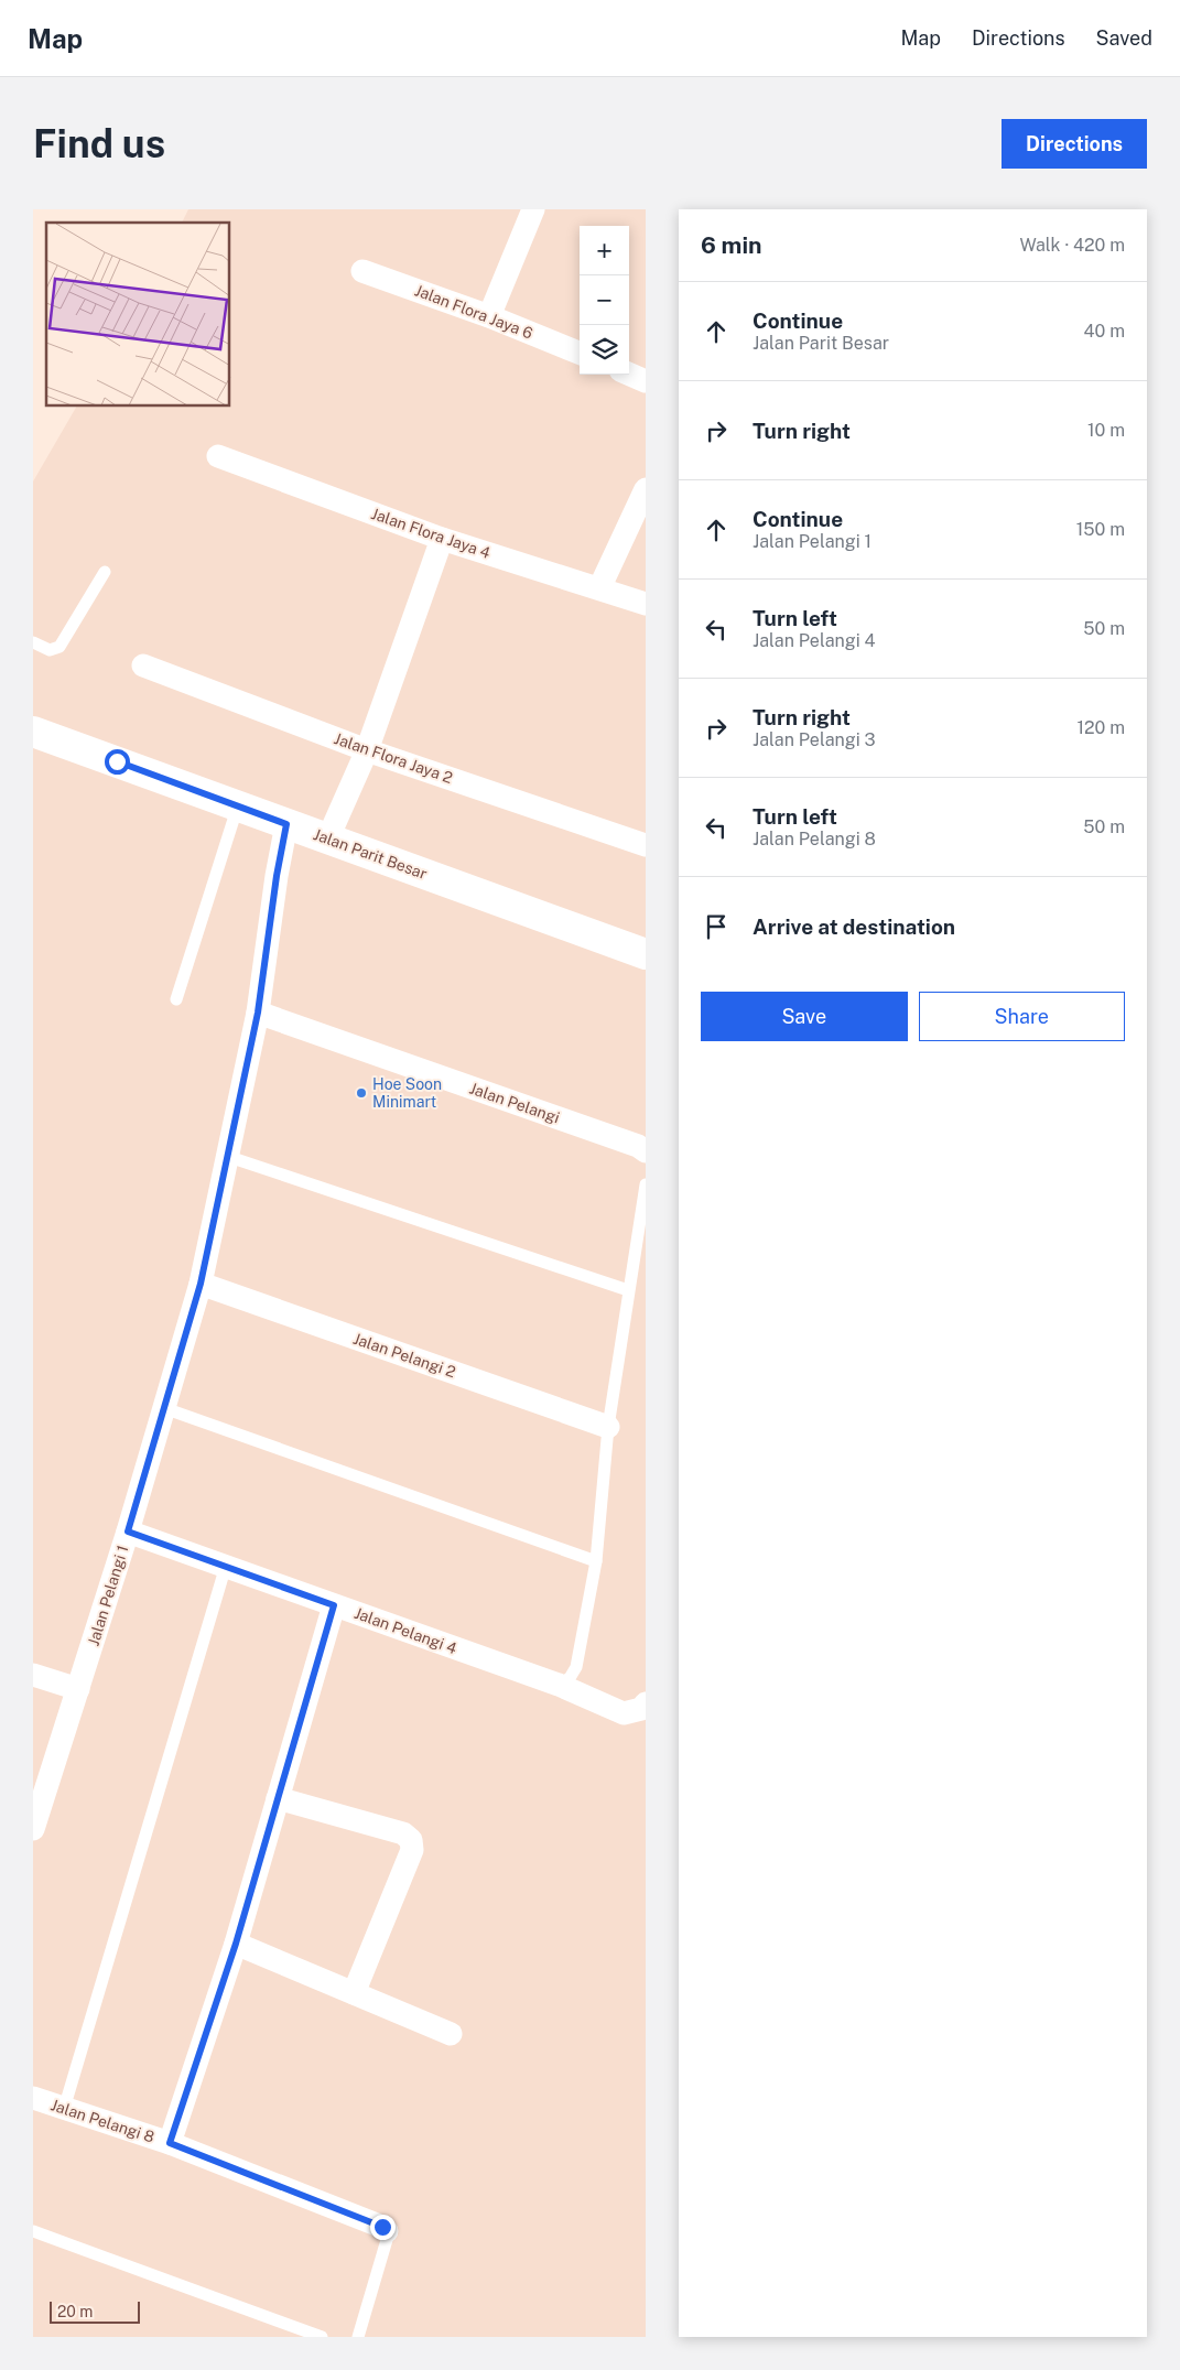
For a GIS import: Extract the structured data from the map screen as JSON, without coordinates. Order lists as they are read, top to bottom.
{
  "streets": {
    "street": [
      "Jalan Flora Jaya 6",
      "Jalan Flora Jaya 4",
      "Jalan Flora Jaya 2",
      "Jalan Parit Besar",
      "Jalan Pelangi",
      "Jalan Pelangi 2",
      "Jalan Pelangi 1",
      "Jalan Pelangi 4",
      "Jalan Pelangi 8"
    ]
  },
  "crossings": [
    ["Jalan Parit Besar", "Jalan Pelangi 1"],
    ["Jalan Pelangi", "Jalan Pelangi 1"],
    ["Jalan Pelangi 2", "Jalan Pelangi 1"],
    ["Jalan Pelangi 1", "Jalan Pelangi 4"]
  ],
  "places": ["Hoe Soon Minimart"],
  "scale_bar": "20 m",
  "page": {
    "header": "Map",
    "nav": ["Map", "Directions", "Saved"],
    "buttons": [
      "Directions",
      ["Save", "Share"]
    ],
    "title": "Find us",
    "heading": ["6 min", "Walk · 420 m"],
    "map_buttons": ["+", "−"],
    "list": [
      ["Continue", "Jalan Parit Besar", "40 m"],
      ["Turn right", "10 m"],
      ["Continue", "Jalan Pelangi 1", "150 m"],
      ["Turn left", "Jalan Pelangi 4", "50 m"],
      ["Turn right", "Jalan Pelangi 3", "120 m"],
      ["Turn left", "Jalan Pelangi 8", "50 m"],
      "Arrive at destination"
    ],
    "scale": "20 m"
  }
}
